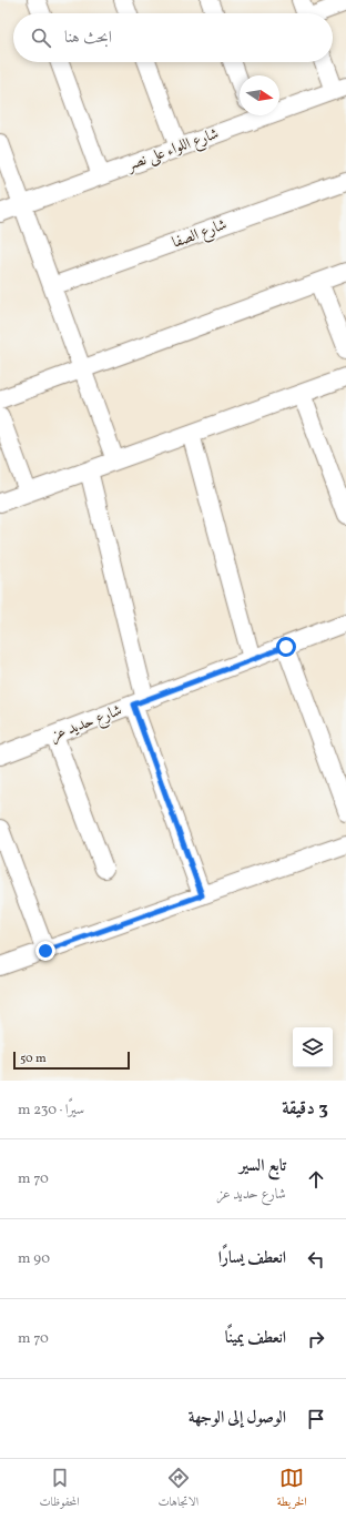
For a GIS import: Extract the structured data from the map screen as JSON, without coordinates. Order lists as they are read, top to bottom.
{
  "streets": {
    "street": ["شارع اللواء على نصر", "شارع الصفا", "شارع حديد عز"]
  },
  "scale_bar": "50 m",
  "north": "right",
  "page": {
    "search": "ابحث هنا",
    "scale": "50 m",
    "heading": ["3 دقيقة", "سيرًا · 230 m"],
    "list": [
      ["تابع السير", "شارع حديد عز", "70 m"],
      ["انعطف يسارًا", "90 m"],
      ["انعطف يمينًا", "70 m"],
      "الوصول إلى الوجهة"
    ],
    "nav": ["الخريطة", "الاتجاهات", "المحفوظات"]
  }
}
